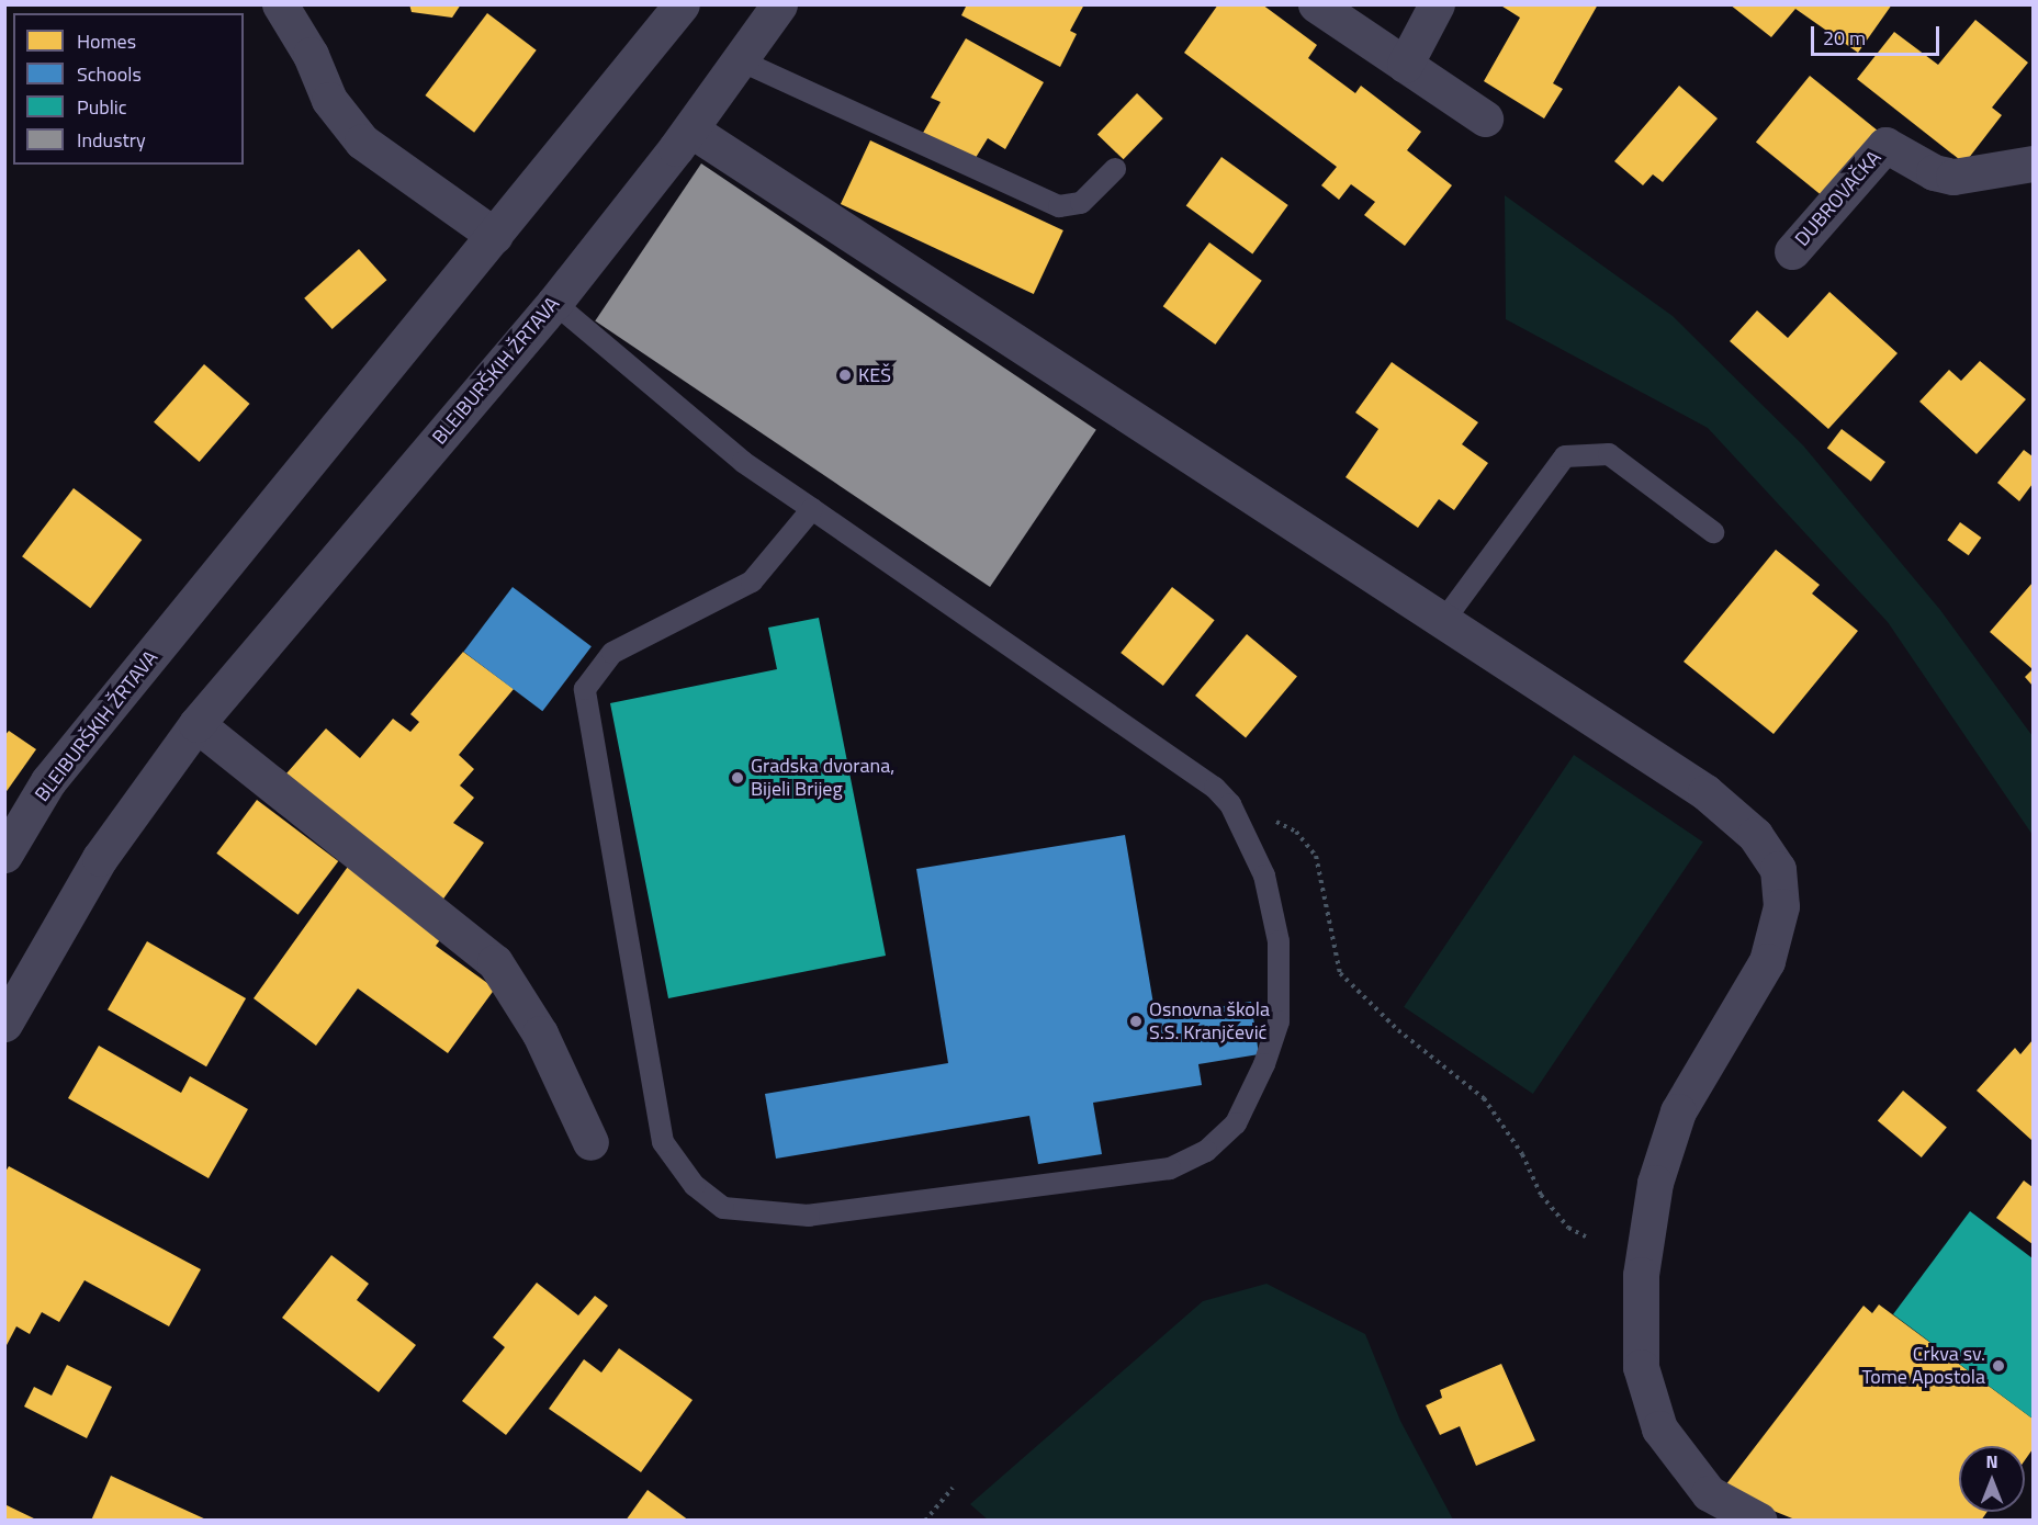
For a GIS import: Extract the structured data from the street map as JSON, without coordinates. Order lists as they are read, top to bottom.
{
  "streets": {
    "street": ["DUBROVAČKA", "BLEIBURŠKIH ŽRTAVA"]
  },
  "places": [
    "KEŠ",
    "Gradska dvorana, Bijeli Brijeg",
    "Osnovna škola S.S. Kranjčević",
    "Crkva sv. Tome Apostola"
  ],
  "legend": [
    "Homes",
    "Schools",
    "Public",
    "Industry"
  ],
  "scale_bar": "20 m",
  "north": "top"
}
